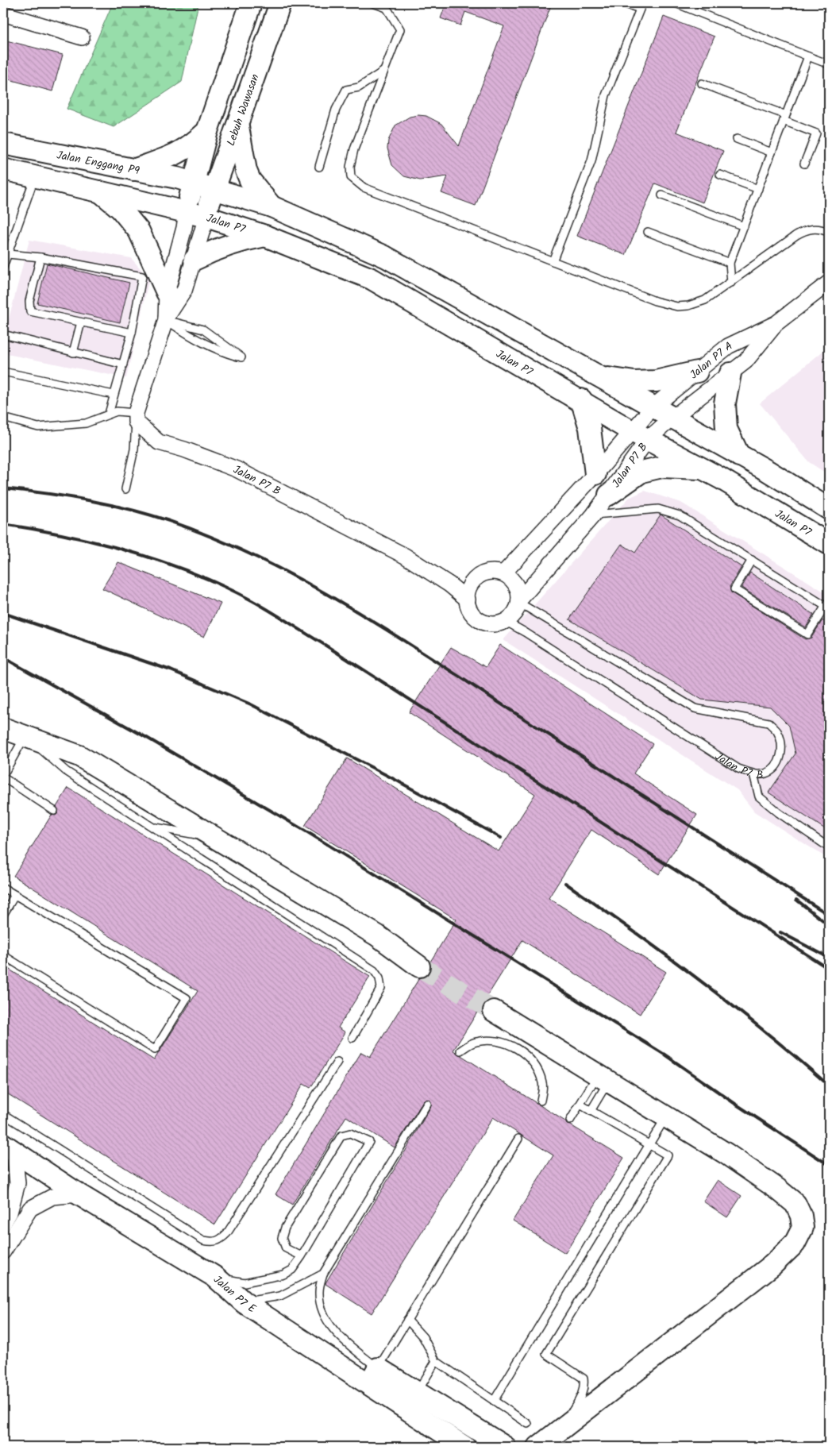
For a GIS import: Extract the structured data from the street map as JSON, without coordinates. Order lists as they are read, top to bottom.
{
  "streets": {
    "main road": [
      "Lebuh Wawasan",
      "Jalan Enggang P9",
      "Jalan P7",
      "Jalan P7 E"
    ],
    "street": ["Jalan P7 A", "Jalan P7 B"]
  },
  "crossings": [
    ["Lebuh Wawasan", "Jalan Enggang P9"],
    ["Lebuh Wawasan", "Jalan P7"],
    ["Jalan P7", "Jalan P7 A"],
    ["Jalan P7", "Jalan P7 B"],
    ["Jalan P7 A", "Jalan P7 B"]
  ]
}
